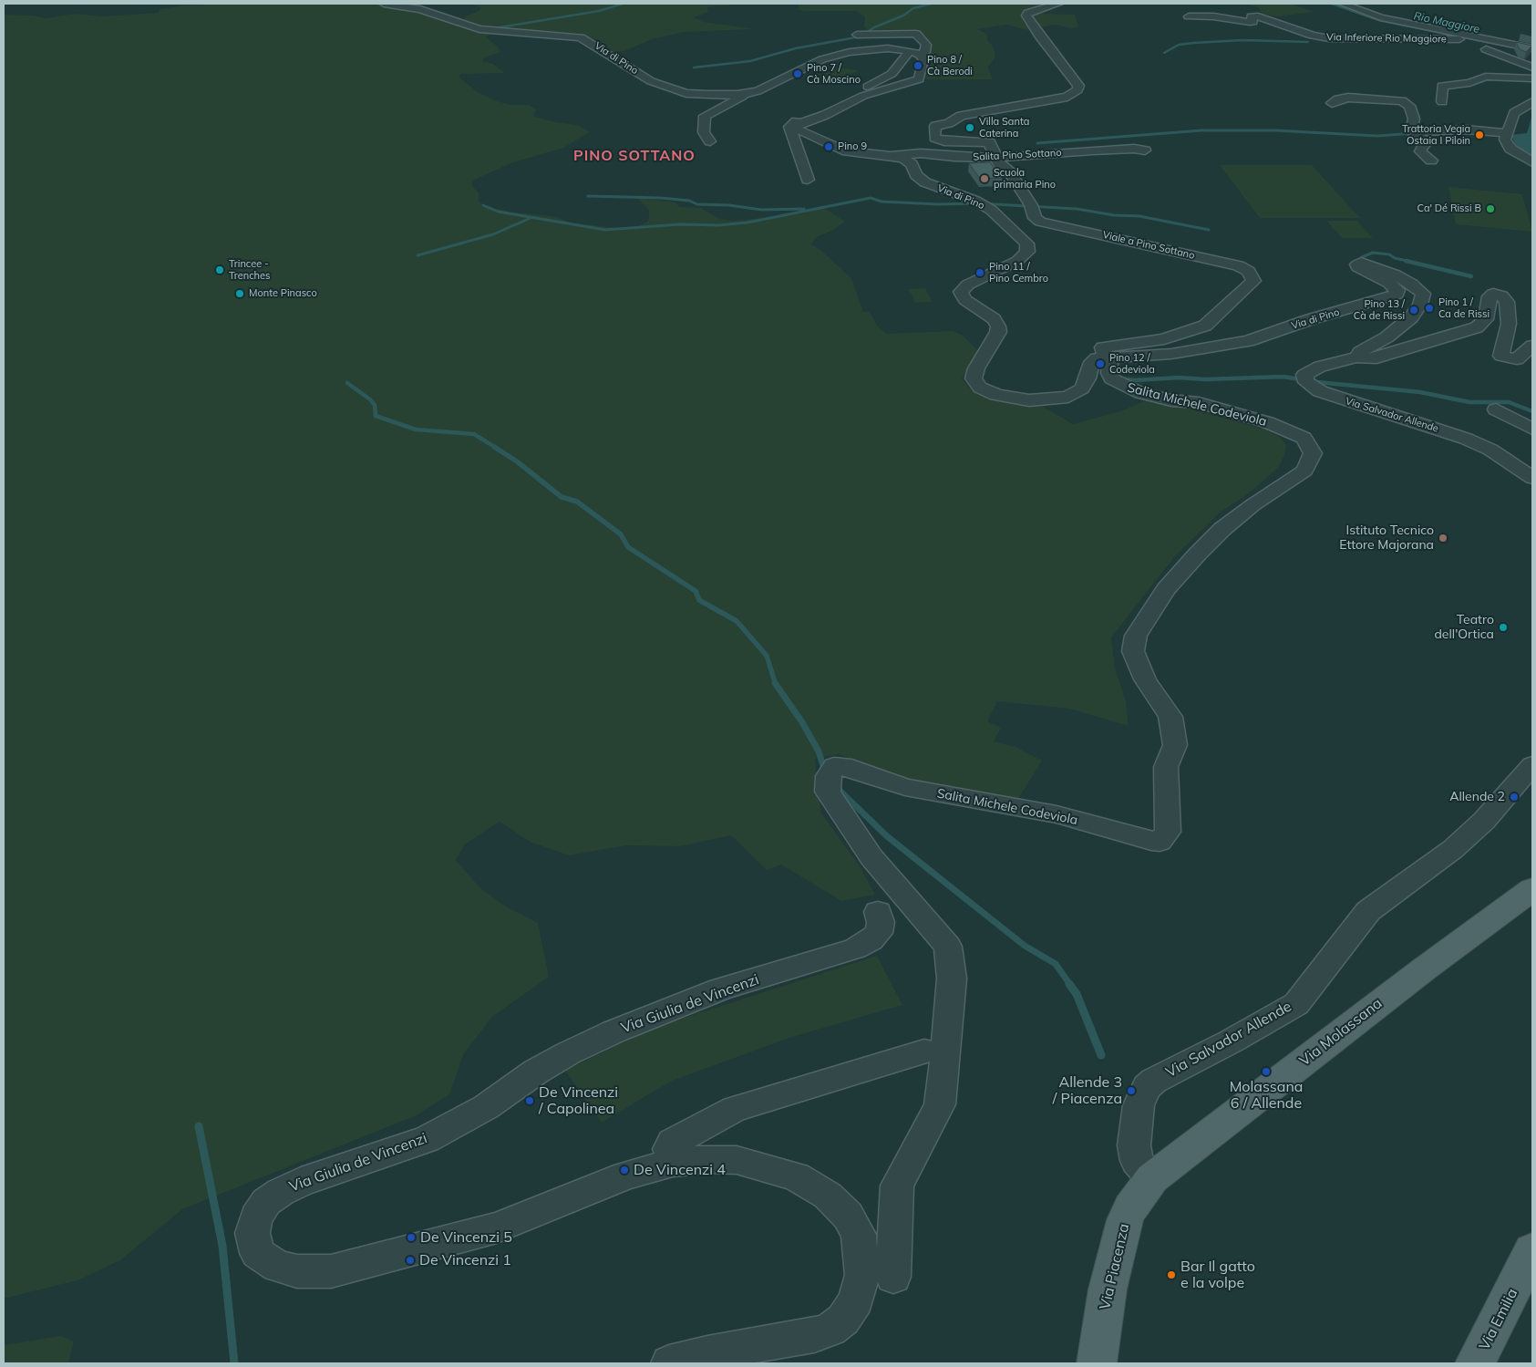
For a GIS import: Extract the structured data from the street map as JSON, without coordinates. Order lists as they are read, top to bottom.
{
  "streets": {
    "main road": ["Via Molassana", "Via Piacenza", "Via Emilia"],
    "street": [
      "Via Inferiore Rio Maggiore",
      "Via di Pino",
      "Salita Pino Sottano",
      "Viale a Pino Sottano",
      "Salita Michele Codeviola",
      "Via Salvador Allende",
      "Via Giulia de Vincenzi"
    ]
  },
  "crossings": [
    ["Via di Pino", "Salita Pino Sottano"],
    ["Via di Pino", "Viale a Pino Sottano"],
    ["Via di Pino", "Salita Michele Codeviola"],
    ["Via di Pino", "Via Salvador Allende"],
    ["Salita Pino Sottano", "Viale a Pino Sottano"],
    ["Viale a Pino Sottano", "Salita Michele Codeviola"],
    ["Via Salvador Allende", "Via Molassana"],
    ["Via Salvador Allende", "Via Piacenza"],
    ["Via Molassana", "Via Piacenza"]
  ],
  "districts": ["PINO SOTTANO"],
  "water": ["Rio Maggiore"],
  "places": [
    "Pino 8 / Cà Berodi",
    "Pino 7 / Cà Moscino",
    "Villa Santa Caterina",
    "Trattoria Vegia Ostaia I Piloin",
    "Pino 9",
    "Scuola primaria Pino",
    "Ca' Dé Rissi B",
    "Trincee - Trenches",
    "Pino 11 / Pino Cembro",
    "Monte Pinasco",
    "Pino 1 / Ca de Rissi",
    "Pino 13 / Cà de Rissi",
    "Pino 12 / Codeviola",
    "Istituto Tecnico Ettore Majorana",
    "Teatro dell'Ortica",
    "Allende 2",
    "Molassana 6 / Allende",
    "Allende 3 / Piacenza",
    "De Vincenzi / Capolinea",
    "De Vincenzi 4",
    "De Vincenzi 5",
    "De Vincenzi 1",
    "Bar Il gatto e la volpe"
  ]
}
